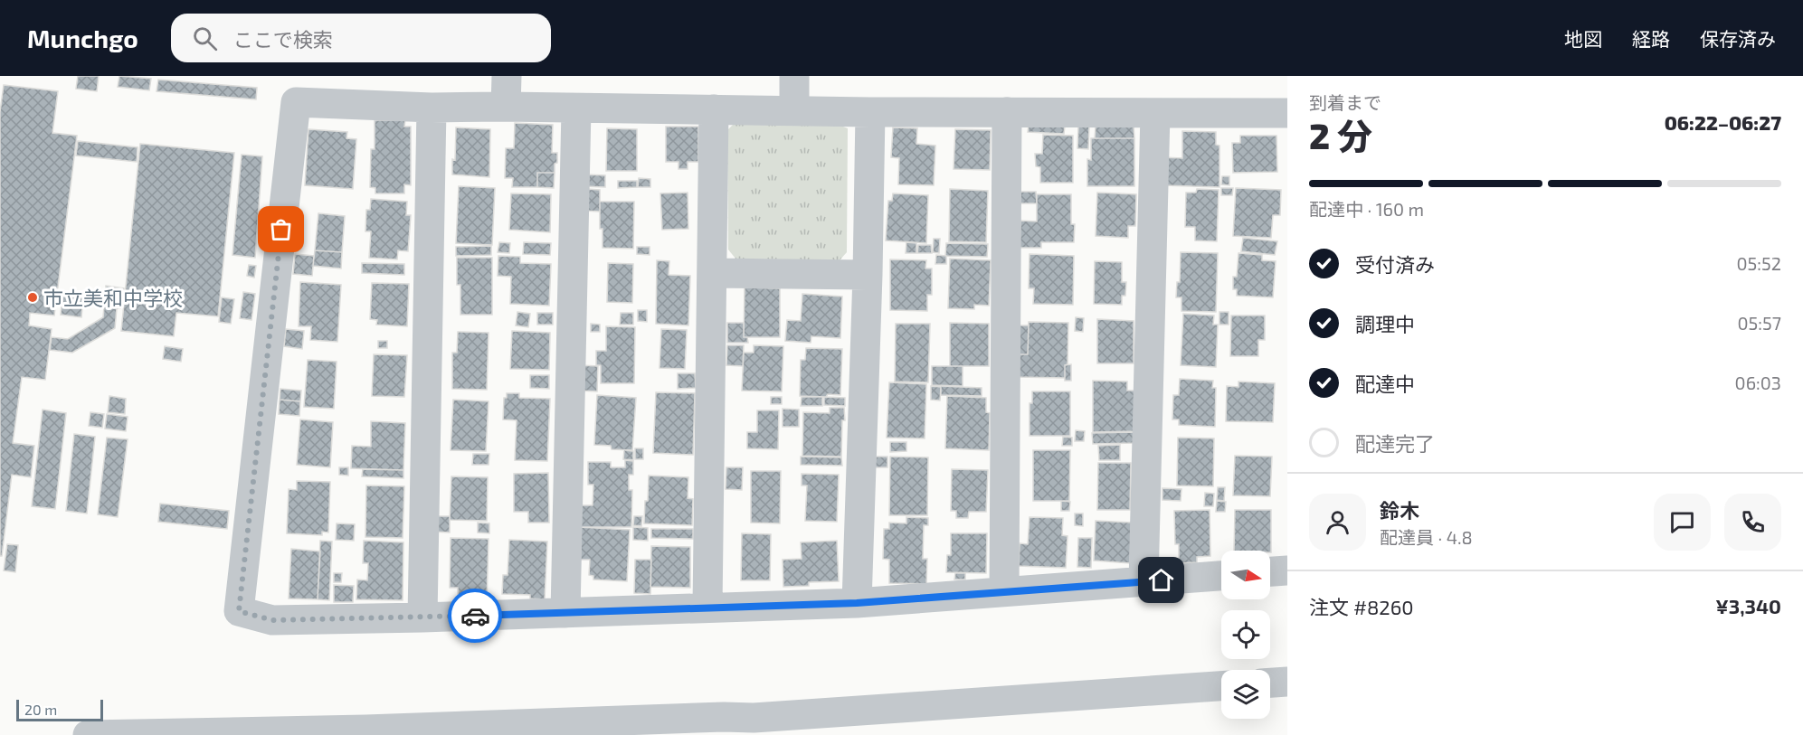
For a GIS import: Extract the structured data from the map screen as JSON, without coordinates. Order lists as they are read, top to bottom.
{
  "places": ["市立美和中学校"],
  "scale_bar": "20 m",
  "north": "right",
  "page": {
    "header": "Munchgo",
    "search": "ここで検索",
    "nav": ["地図", "経路", "保存済み"],
    "heading": ["2 分", "到着まで", "06:22–06:27"],
    "panel": [
      "鈴木",
      "配達員 · 4.8",
      "注文 #8260",
      "¥3,340"
    ],
    "bar": "配達中 · 160 m",
    "list": [
      ["受付済み", "05:52"],
      ["調理中", "05:57"],
      ["配達中", "06:03"],
      "配達完了"
    ],
    "scale": "20 m"
  }
}
